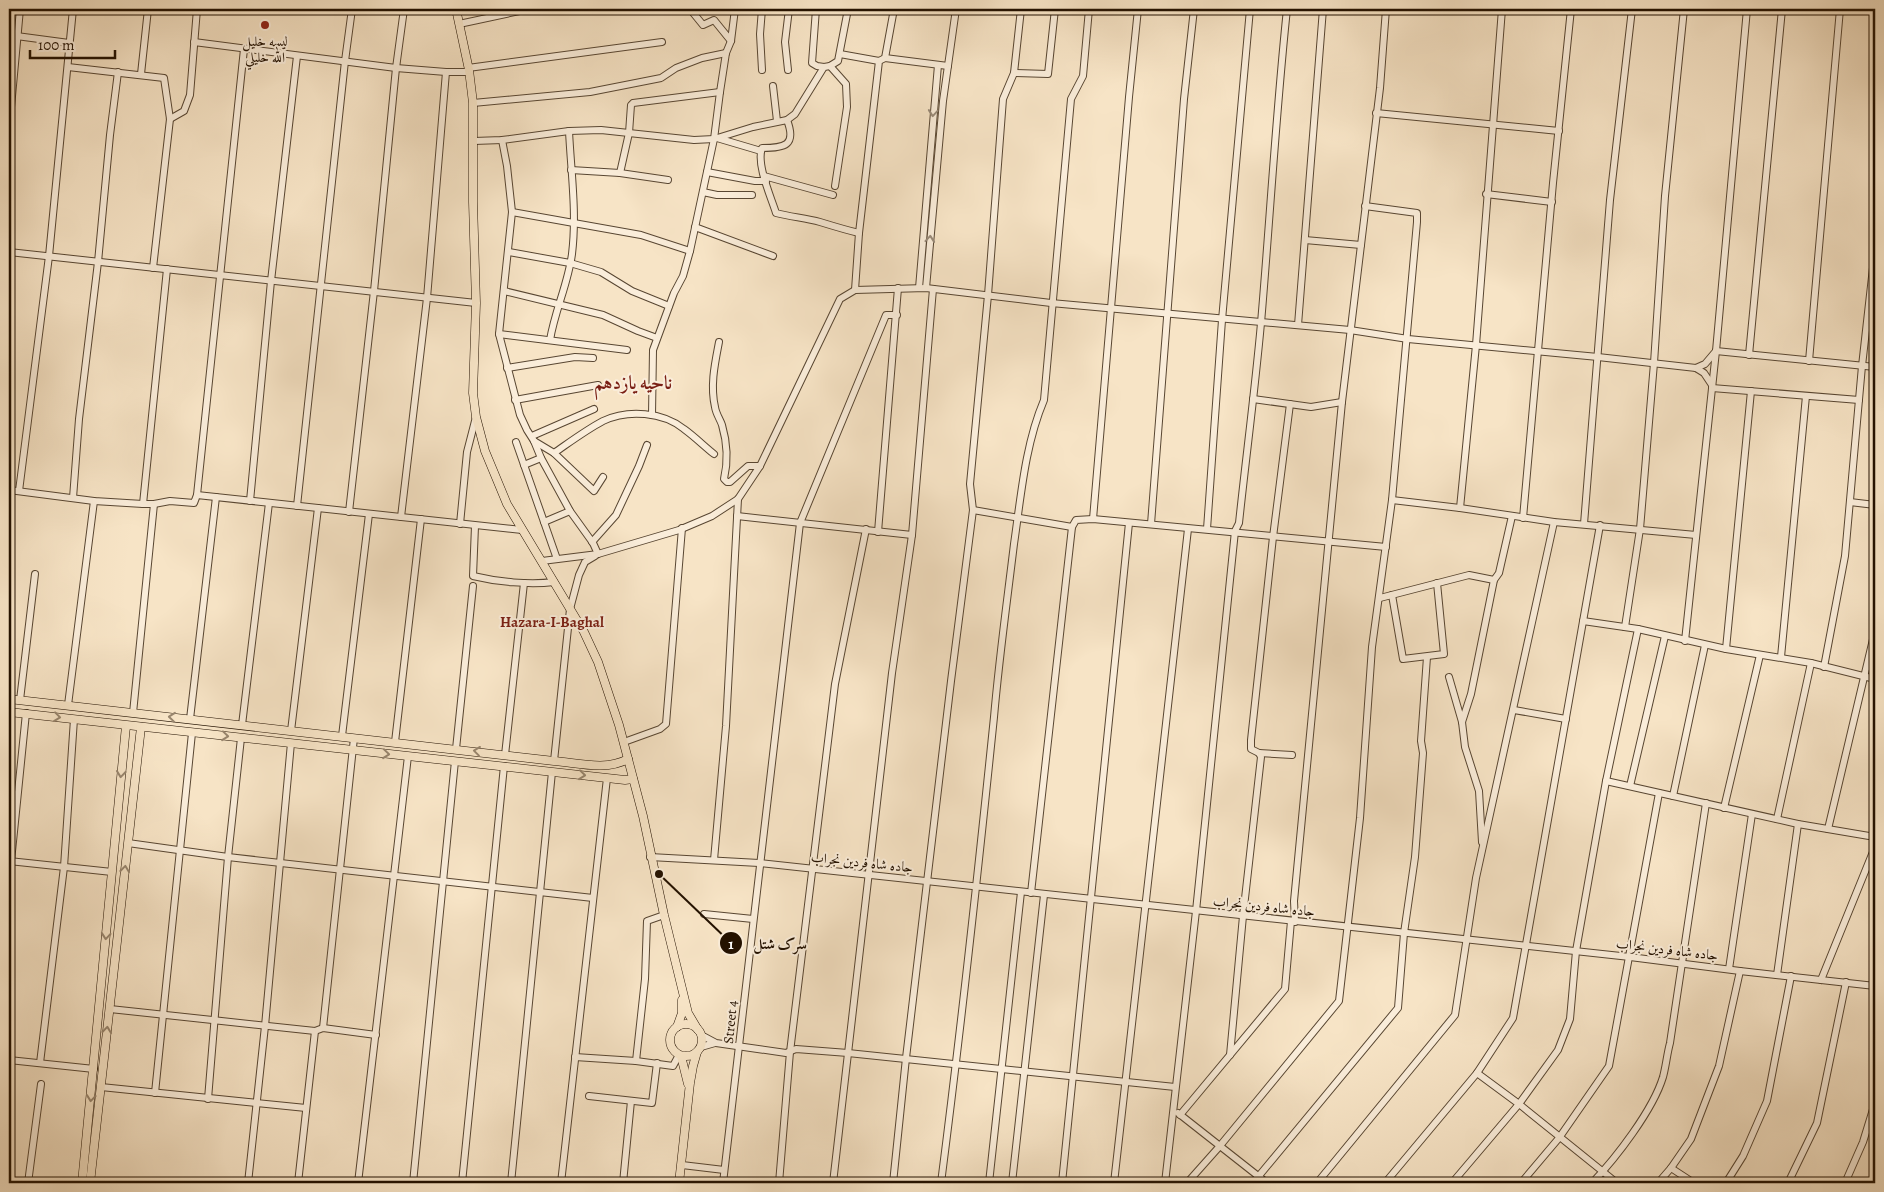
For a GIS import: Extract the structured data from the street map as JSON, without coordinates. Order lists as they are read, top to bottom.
{
  "streets": {
    "street": ["جاده شاه فردین نجراب", "Street 4"]
  },
  "crossings": [
    ["جاده شاه فردین نجراب", "Street 4"]
  ],
  "districts": ["ناحیه یازدهم", "Hazara-I-Baghal"],
  "places": ["ليسه خليل الله خليلي", "سرک شتل"],
  "scale_bar": "100 m"
}
